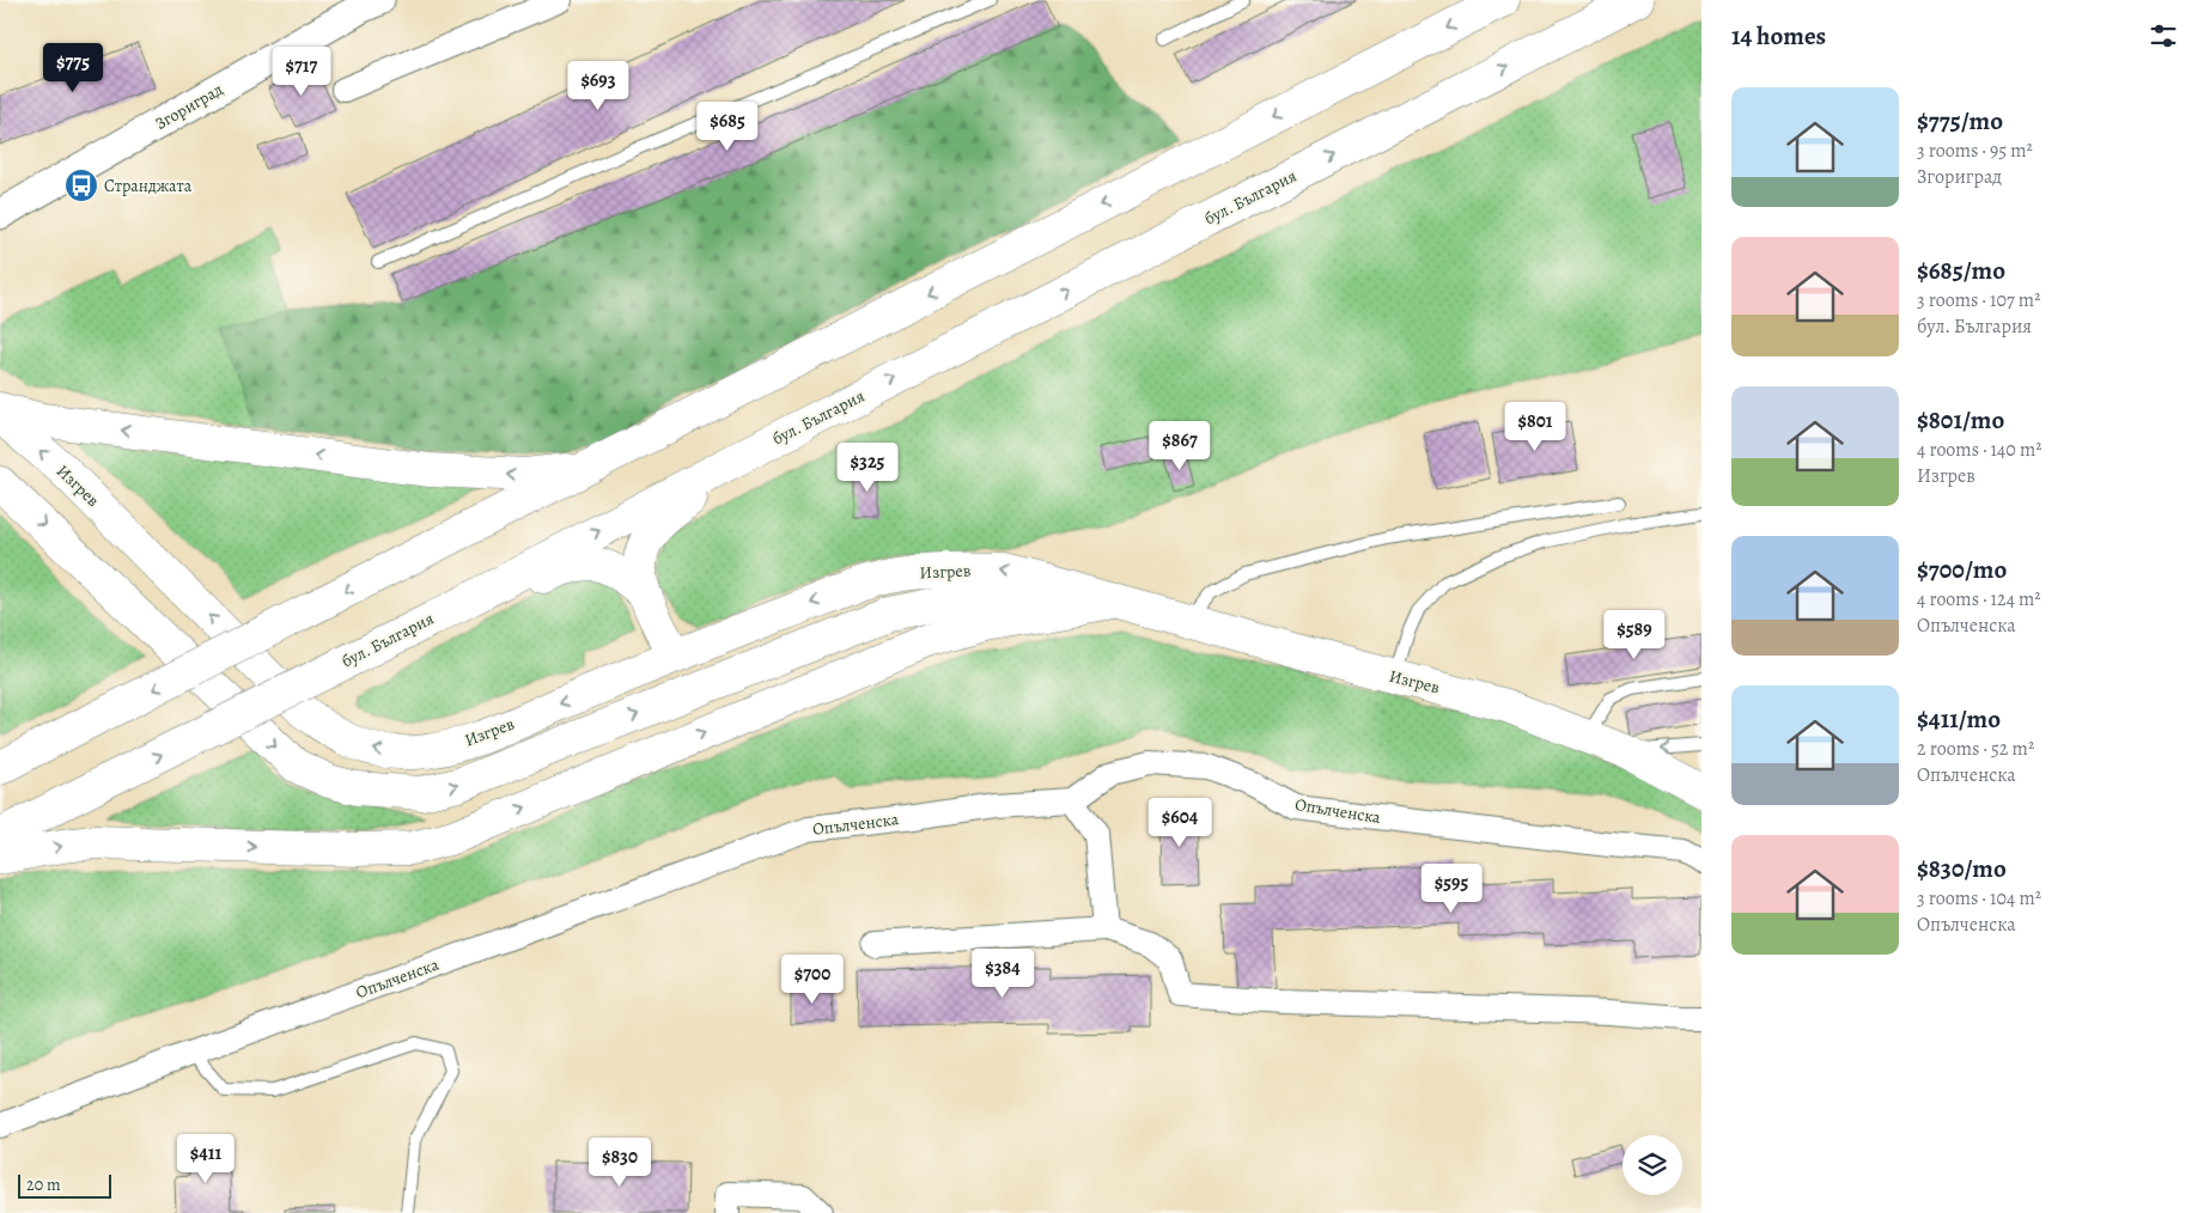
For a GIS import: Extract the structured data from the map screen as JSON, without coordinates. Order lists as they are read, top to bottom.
{
  "streets": {
    "main road": ["бул. България", "Изгрев"],
    "street": ["Згориград", "Опълченска"]
  },
  "places": {
    "bus stop": ["Странджата"]
  },
  "scale_bar": "20 m",
  "page": {
    "heading": "14 homes",
    "price": [
      "$775",
      "$717",
      "$693",
      "$685",
      "$801",
      "$867",
      "$325",
      "$589",
      "$604",
      "$595",
      "$384",
      "$700",
      "$411",
      "$830"
    ],
    "list": [
      {
        "name": "$775/mo",
        "note": "3 rooms · 95 m² · Згориград"
      },
      {
        "name": "$685/mo",
        "note": "3 rooms · 107 m² · бул. България"
      },
      {
        "name": "$801/mo",
        "note": "4 rooms · 140 m² · Изгрев"
      },
      {
        "name": "$700/mo",
        "note": "4 rooms · 124 m² · Опълченска"
      },
      {
        "name": "$411/mo",
        "note": "2 rooms · 52 m² · Опълченска"
      },
      {
        "name": "$830/mo",
        "note": "3 rooms · 104 m² · Опълченска"
      }
    ],
    "scale": "20 m"
  }
}
